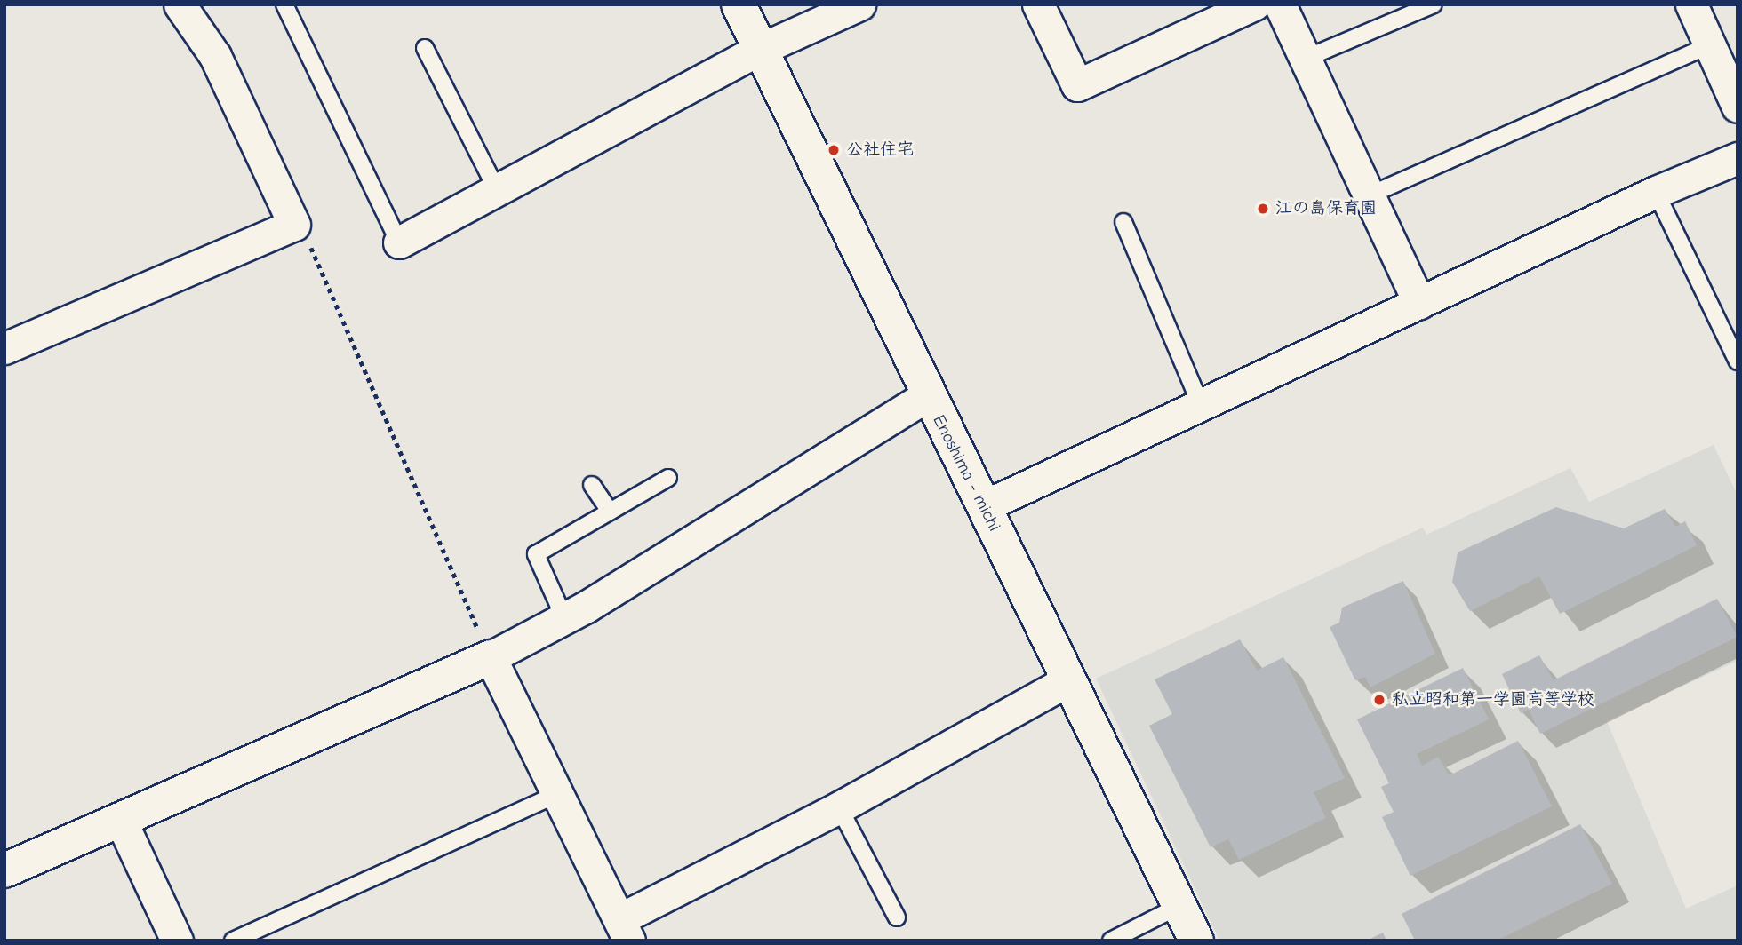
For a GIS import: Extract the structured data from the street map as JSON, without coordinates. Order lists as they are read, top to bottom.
{
  "streets": {
    "street": ["Enoshima - michi"]
  },
  "places": ["公社住宅", "江の島保育園", "私立昭和第一学園高等学校"]
}
